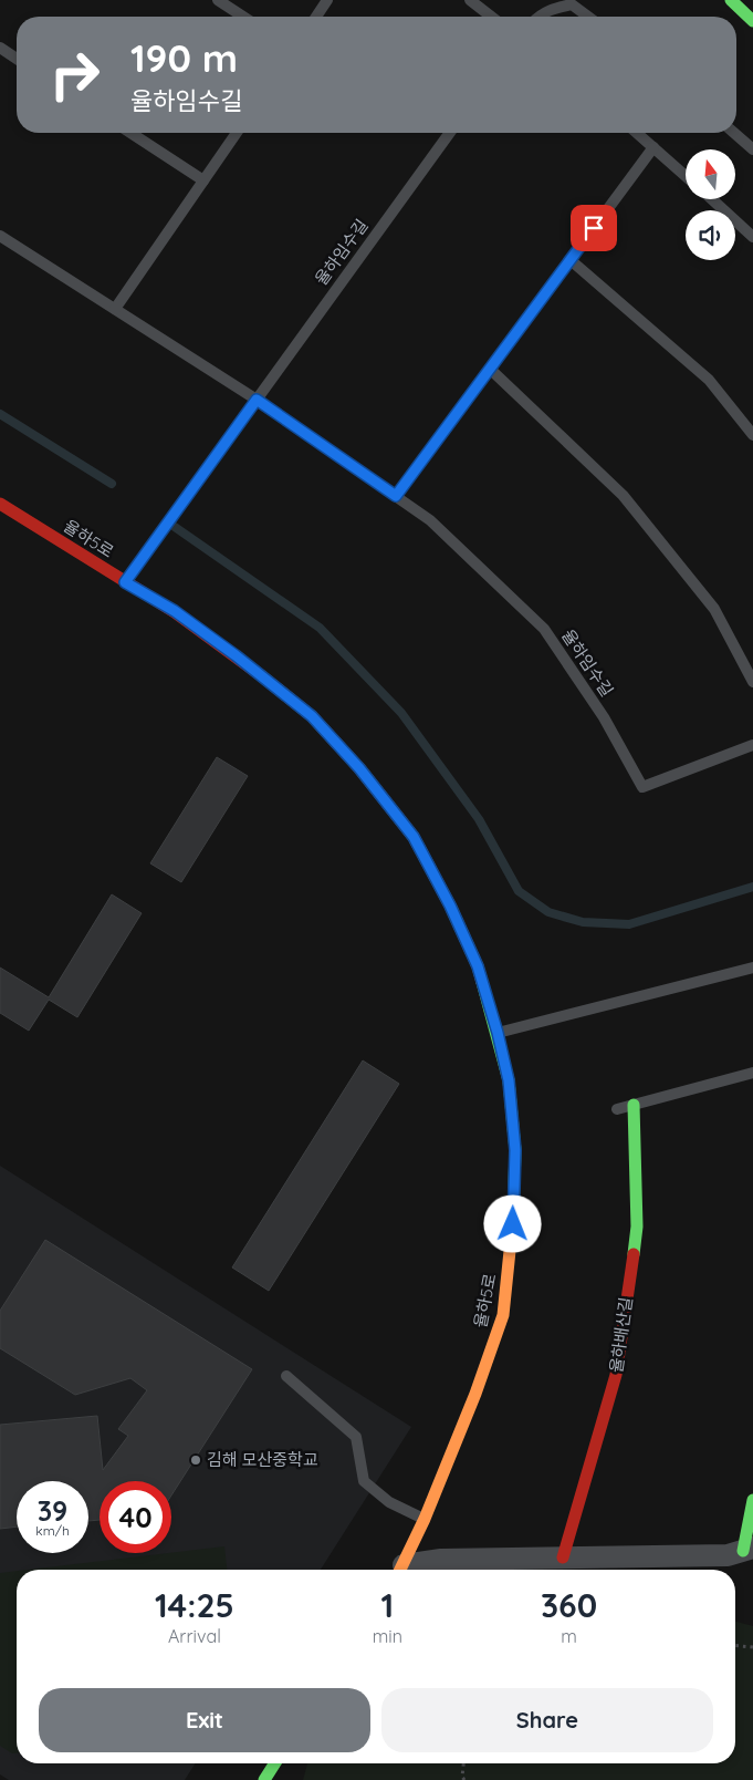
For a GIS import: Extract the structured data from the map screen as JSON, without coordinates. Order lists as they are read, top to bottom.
{
  "streets": {
    "main road": ["율하5로", "율하배산길"],
    "lane": ["율하임수길"]
  },
  "crossings": [
    ["율하임수길", "율하5로"]
  ],
  "places": ["김해 모산중학교"],
  "north": "top",
  "page": {
    "turn": ["190 m", "율하임수길"],
    "speed": "39 km/h",
    "limit": "40",
    "eta": [
      "14:25",
      "Arrival",
      "1",
      "min",
      "360",
      "m"
    ],
    "buttons": ["Exit", "Share"]
  }
}
